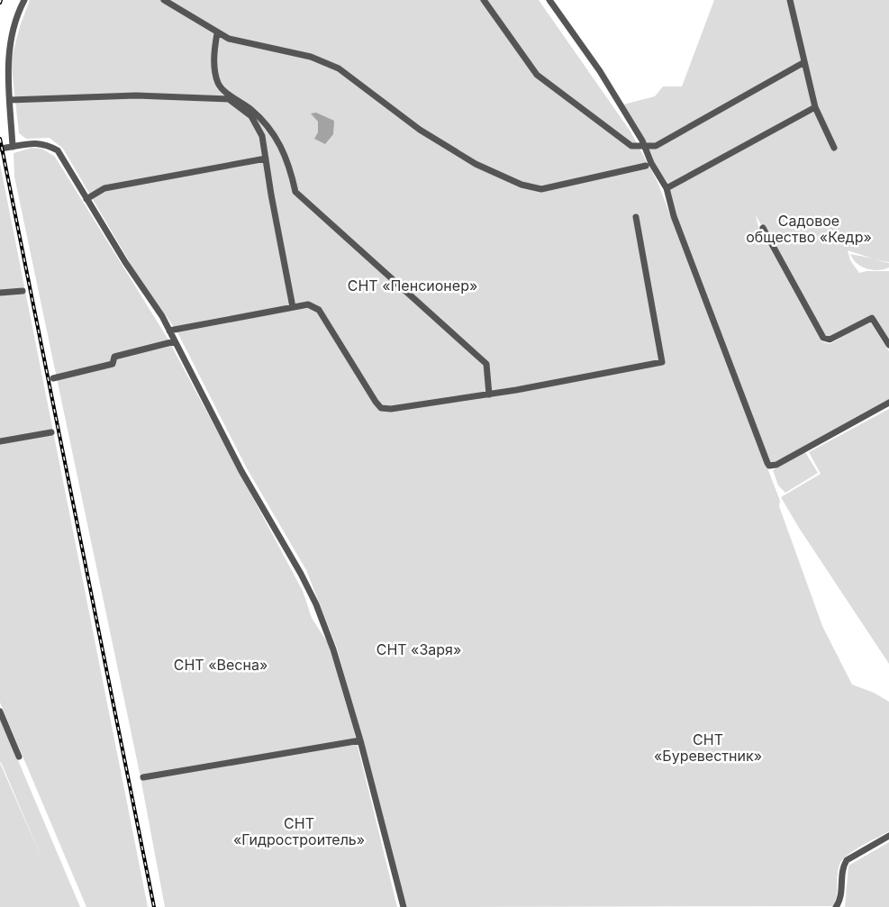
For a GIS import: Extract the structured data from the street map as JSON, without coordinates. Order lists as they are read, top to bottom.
{
  "parks": [
    "Садовое общество «Кедр»",
    "СНТ «Пенсионер»",
    "СНТ «Заря»",
    "СНТ «Весна»",
    "СНТ «Буревестник»",
    "СНТ «Гидростроитель»"
  ]
}
